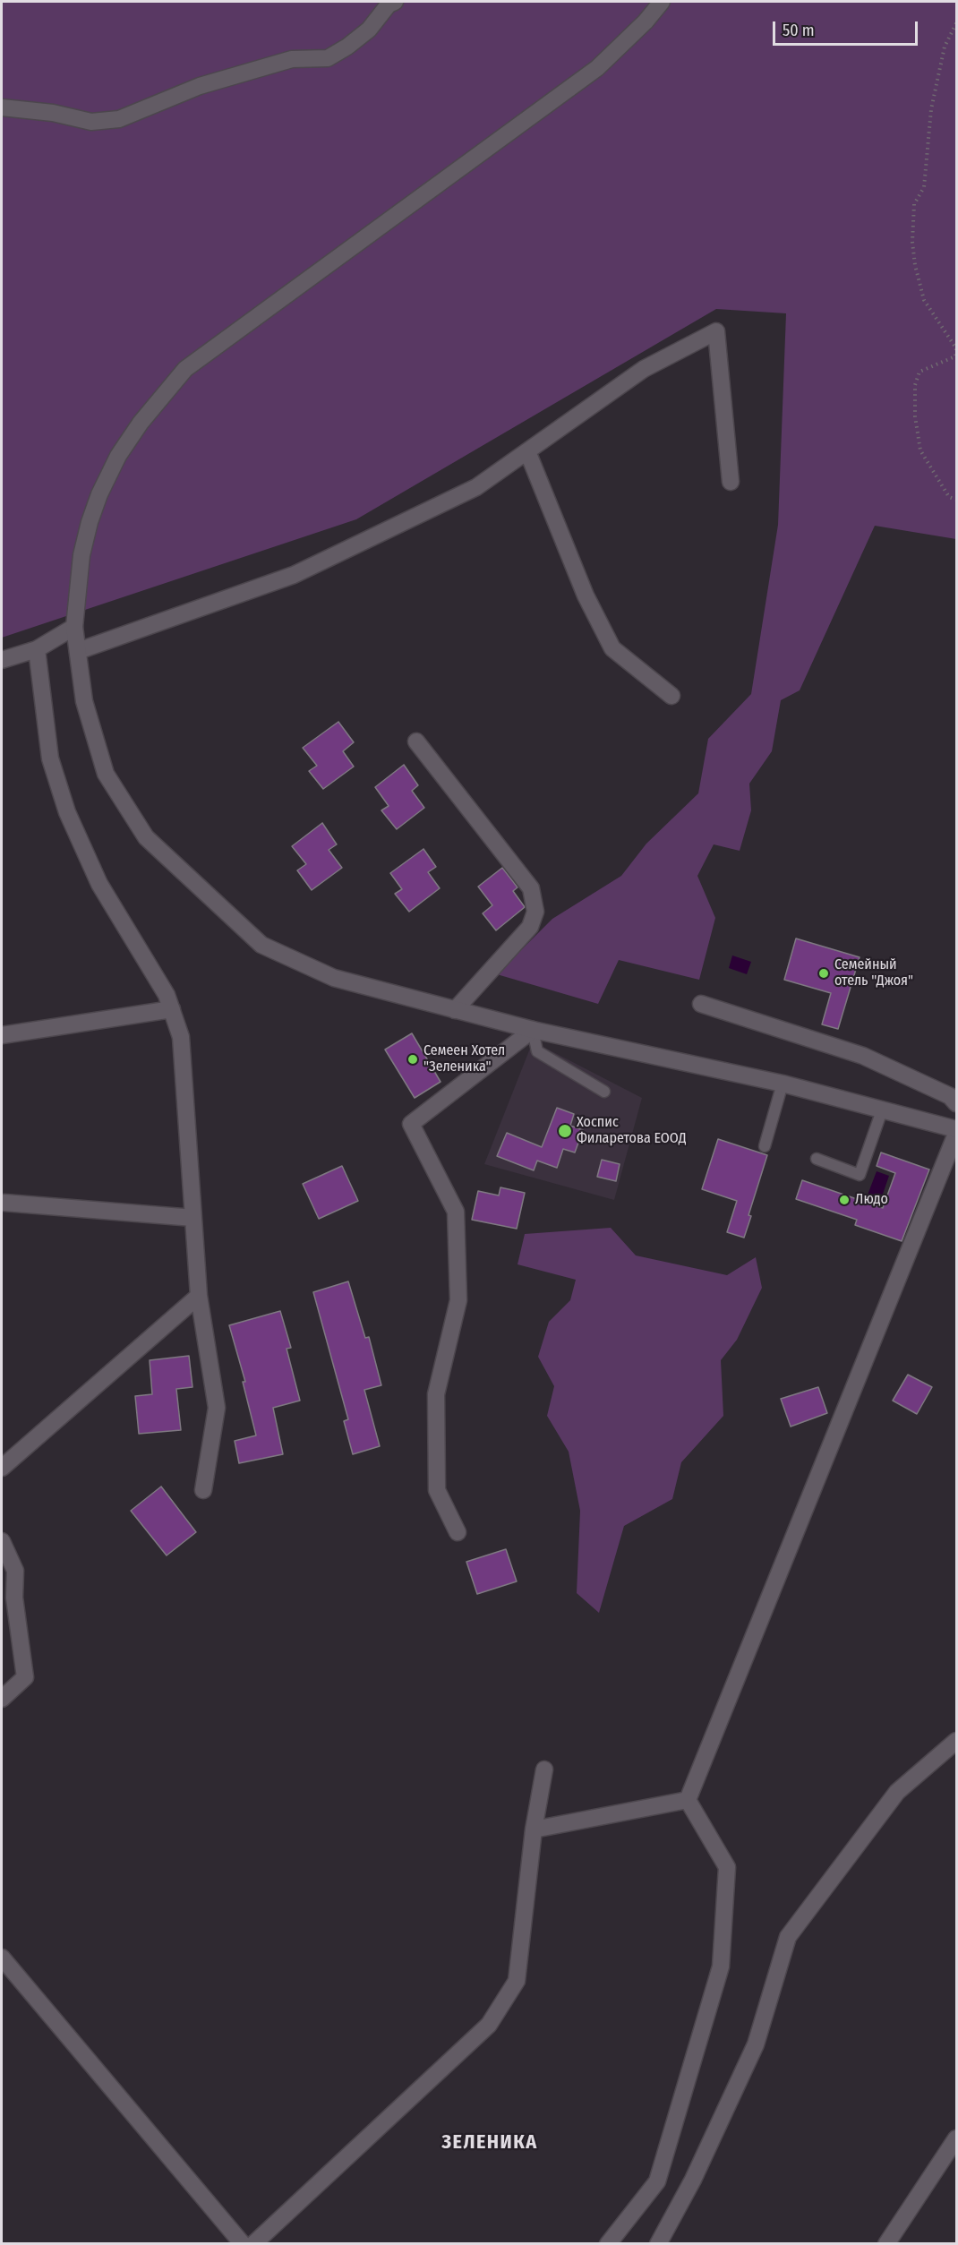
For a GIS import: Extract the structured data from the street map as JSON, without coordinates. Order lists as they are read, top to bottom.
{
  "districts": ["ЗЕЛЕНИКА"],
  "places": [
    "Семейный отель \"Джоя\"",
    "Семеен Хотел \"Зеленика\"",
    "Хоспис Филаретова ЕООД",
    "Людо"
  ],
  "scale_bar": "50 m"
}
